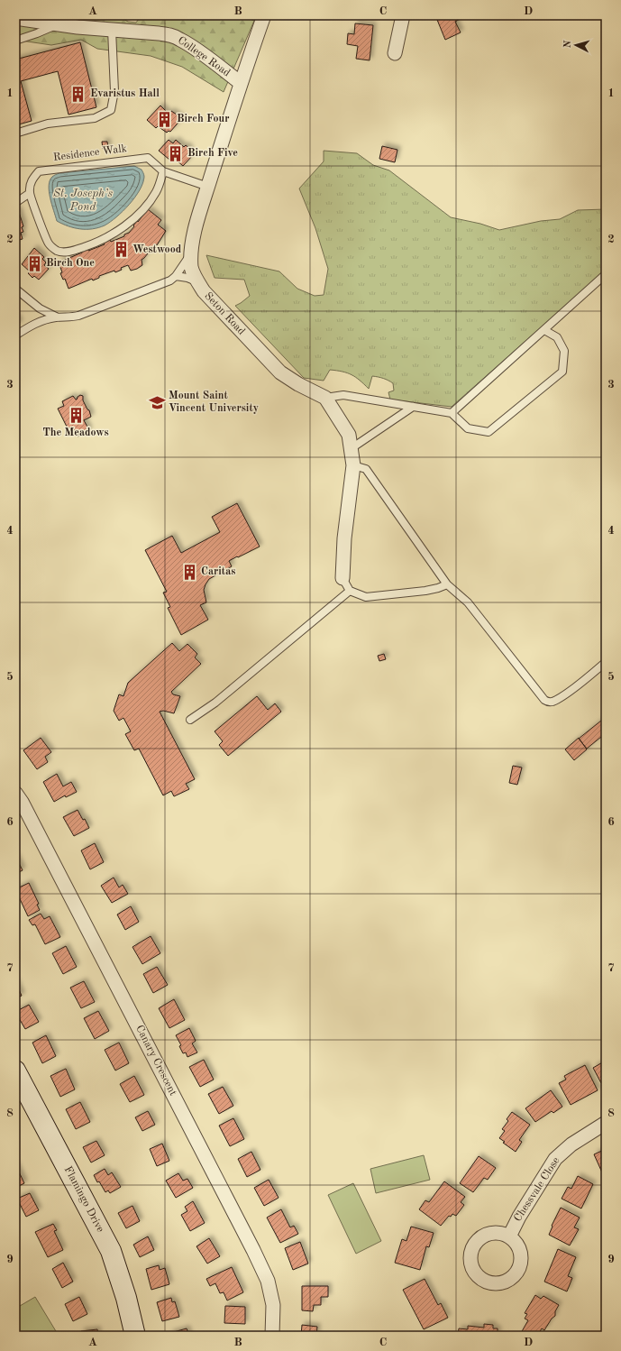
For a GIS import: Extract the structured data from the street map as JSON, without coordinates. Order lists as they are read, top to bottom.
{
  "streets": {
    "street": [
      "College Road",
      "Seton Road",
      "Canary Crescent",
      "Chessvale Close",
      "Flamingo Drive"
    ],
    "lane": ["Residence Walk"]
  },
  "crossings": [
    ["College Road", "Seton Road"],
    ["Residence Walk", "Seton Road"]
  ],
  "water": ["St. Joseph’s Pond"],
  "places": {
    "building": [
      "Evaristus Hall",
      "Birch Four",
      "Birch Five",
      "Westwood",
      "Birch One",
      "The Meadows",
      "Caritas"
    ],
    "school or university": ["Mount Saint Vincent University"]
  },
  "north": "left",
  "grid": {
    "columns": [
      "A",
      "B",
      "C",
      "D"
    ],
    "rows": [
      "1",
      "2",
      "3",
      "4",
      "5",
      "6",
      "7",
      "8",
      "9"
    ]
  }
}
